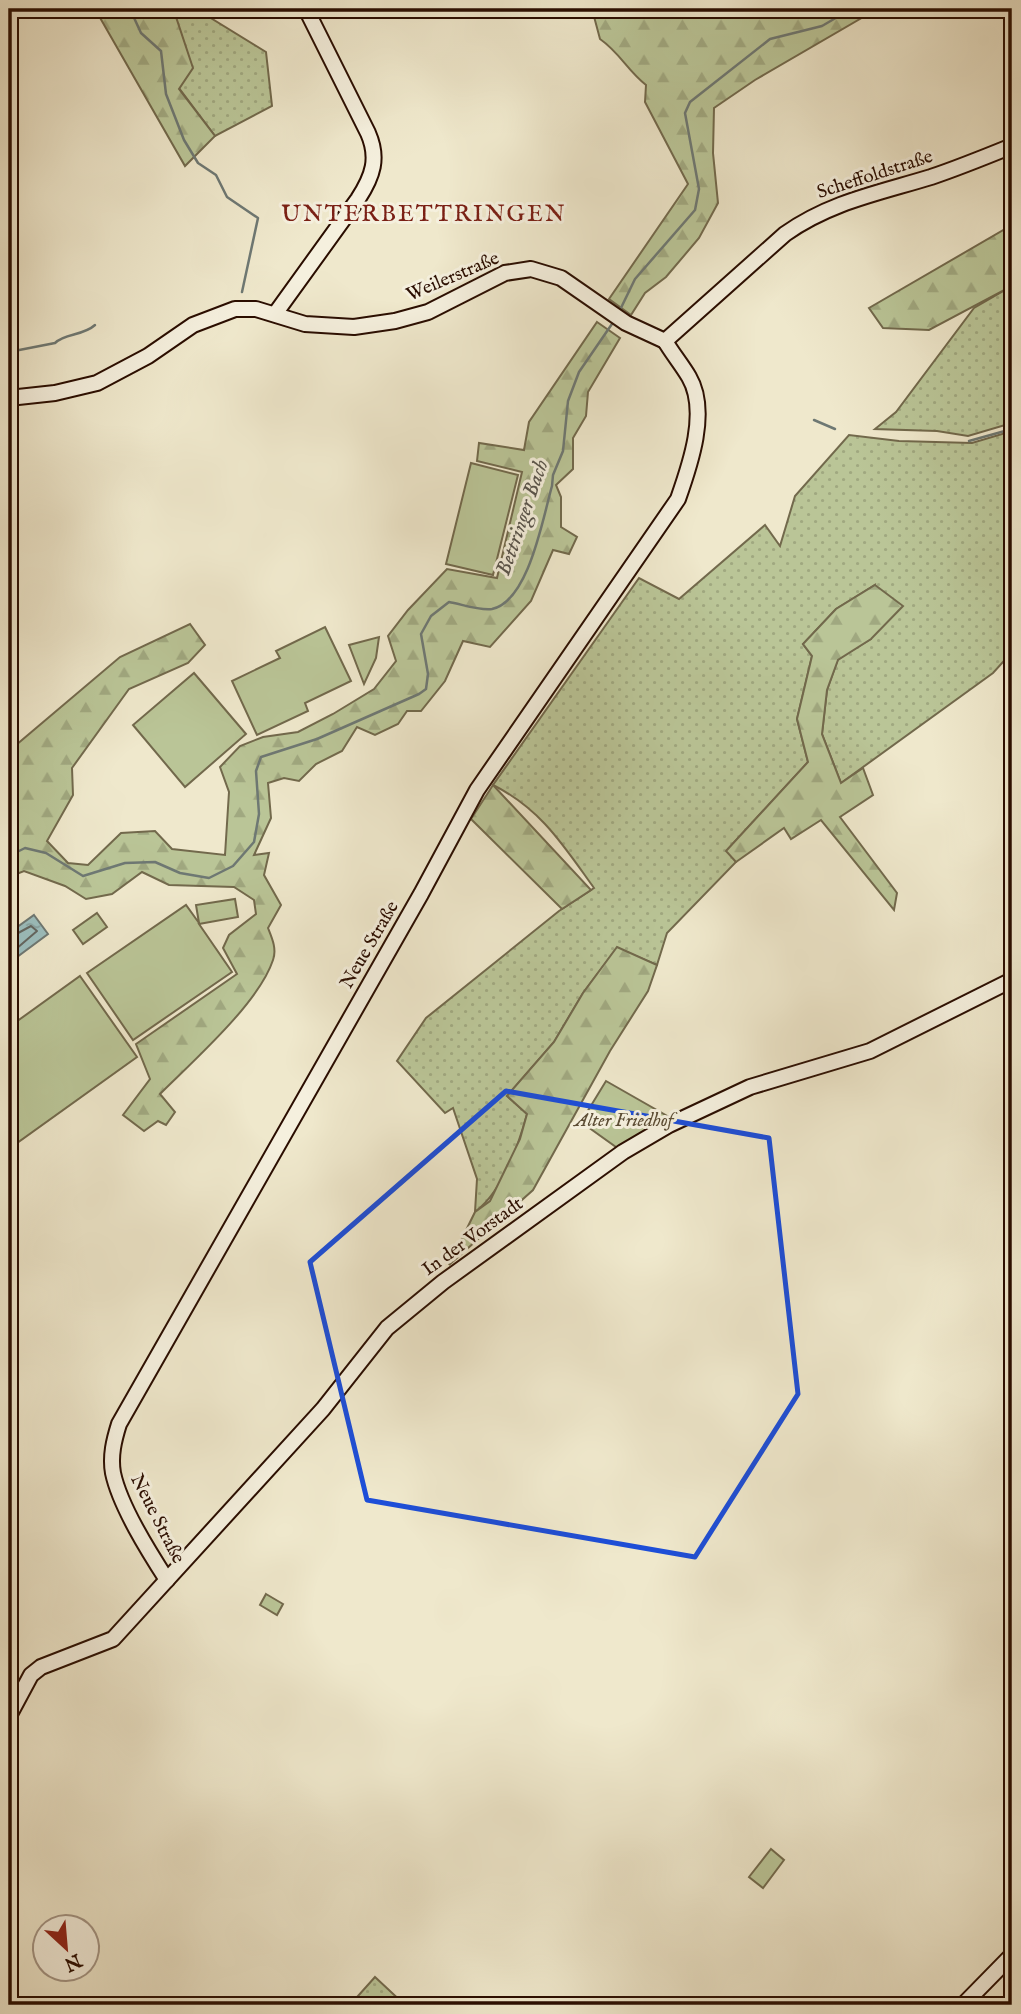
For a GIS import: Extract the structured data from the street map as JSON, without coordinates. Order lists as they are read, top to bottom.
{
  "streets": {
    "street": [
      "Scheffoldstraße",
      "Weilerstraße",
      "Neue Straße",
      "In der Vorstadt"
    ]
  },
  "crossings": [
    ["Scheffoldstraße", "Weilerstraße"],
    ["Scheffoldstraße", "Neue Straße"],
    ["Weilerstraße", "Neue Straße"],
    ["Neue Straße", "In der Vorstadt"]
  ],
  "districts": ["UNTERBETTRINGEN"],
  "water": ["Bettringer Bach"],
  "parks": ["Alter Friedhof"],
  "north": "bottom right"
}
